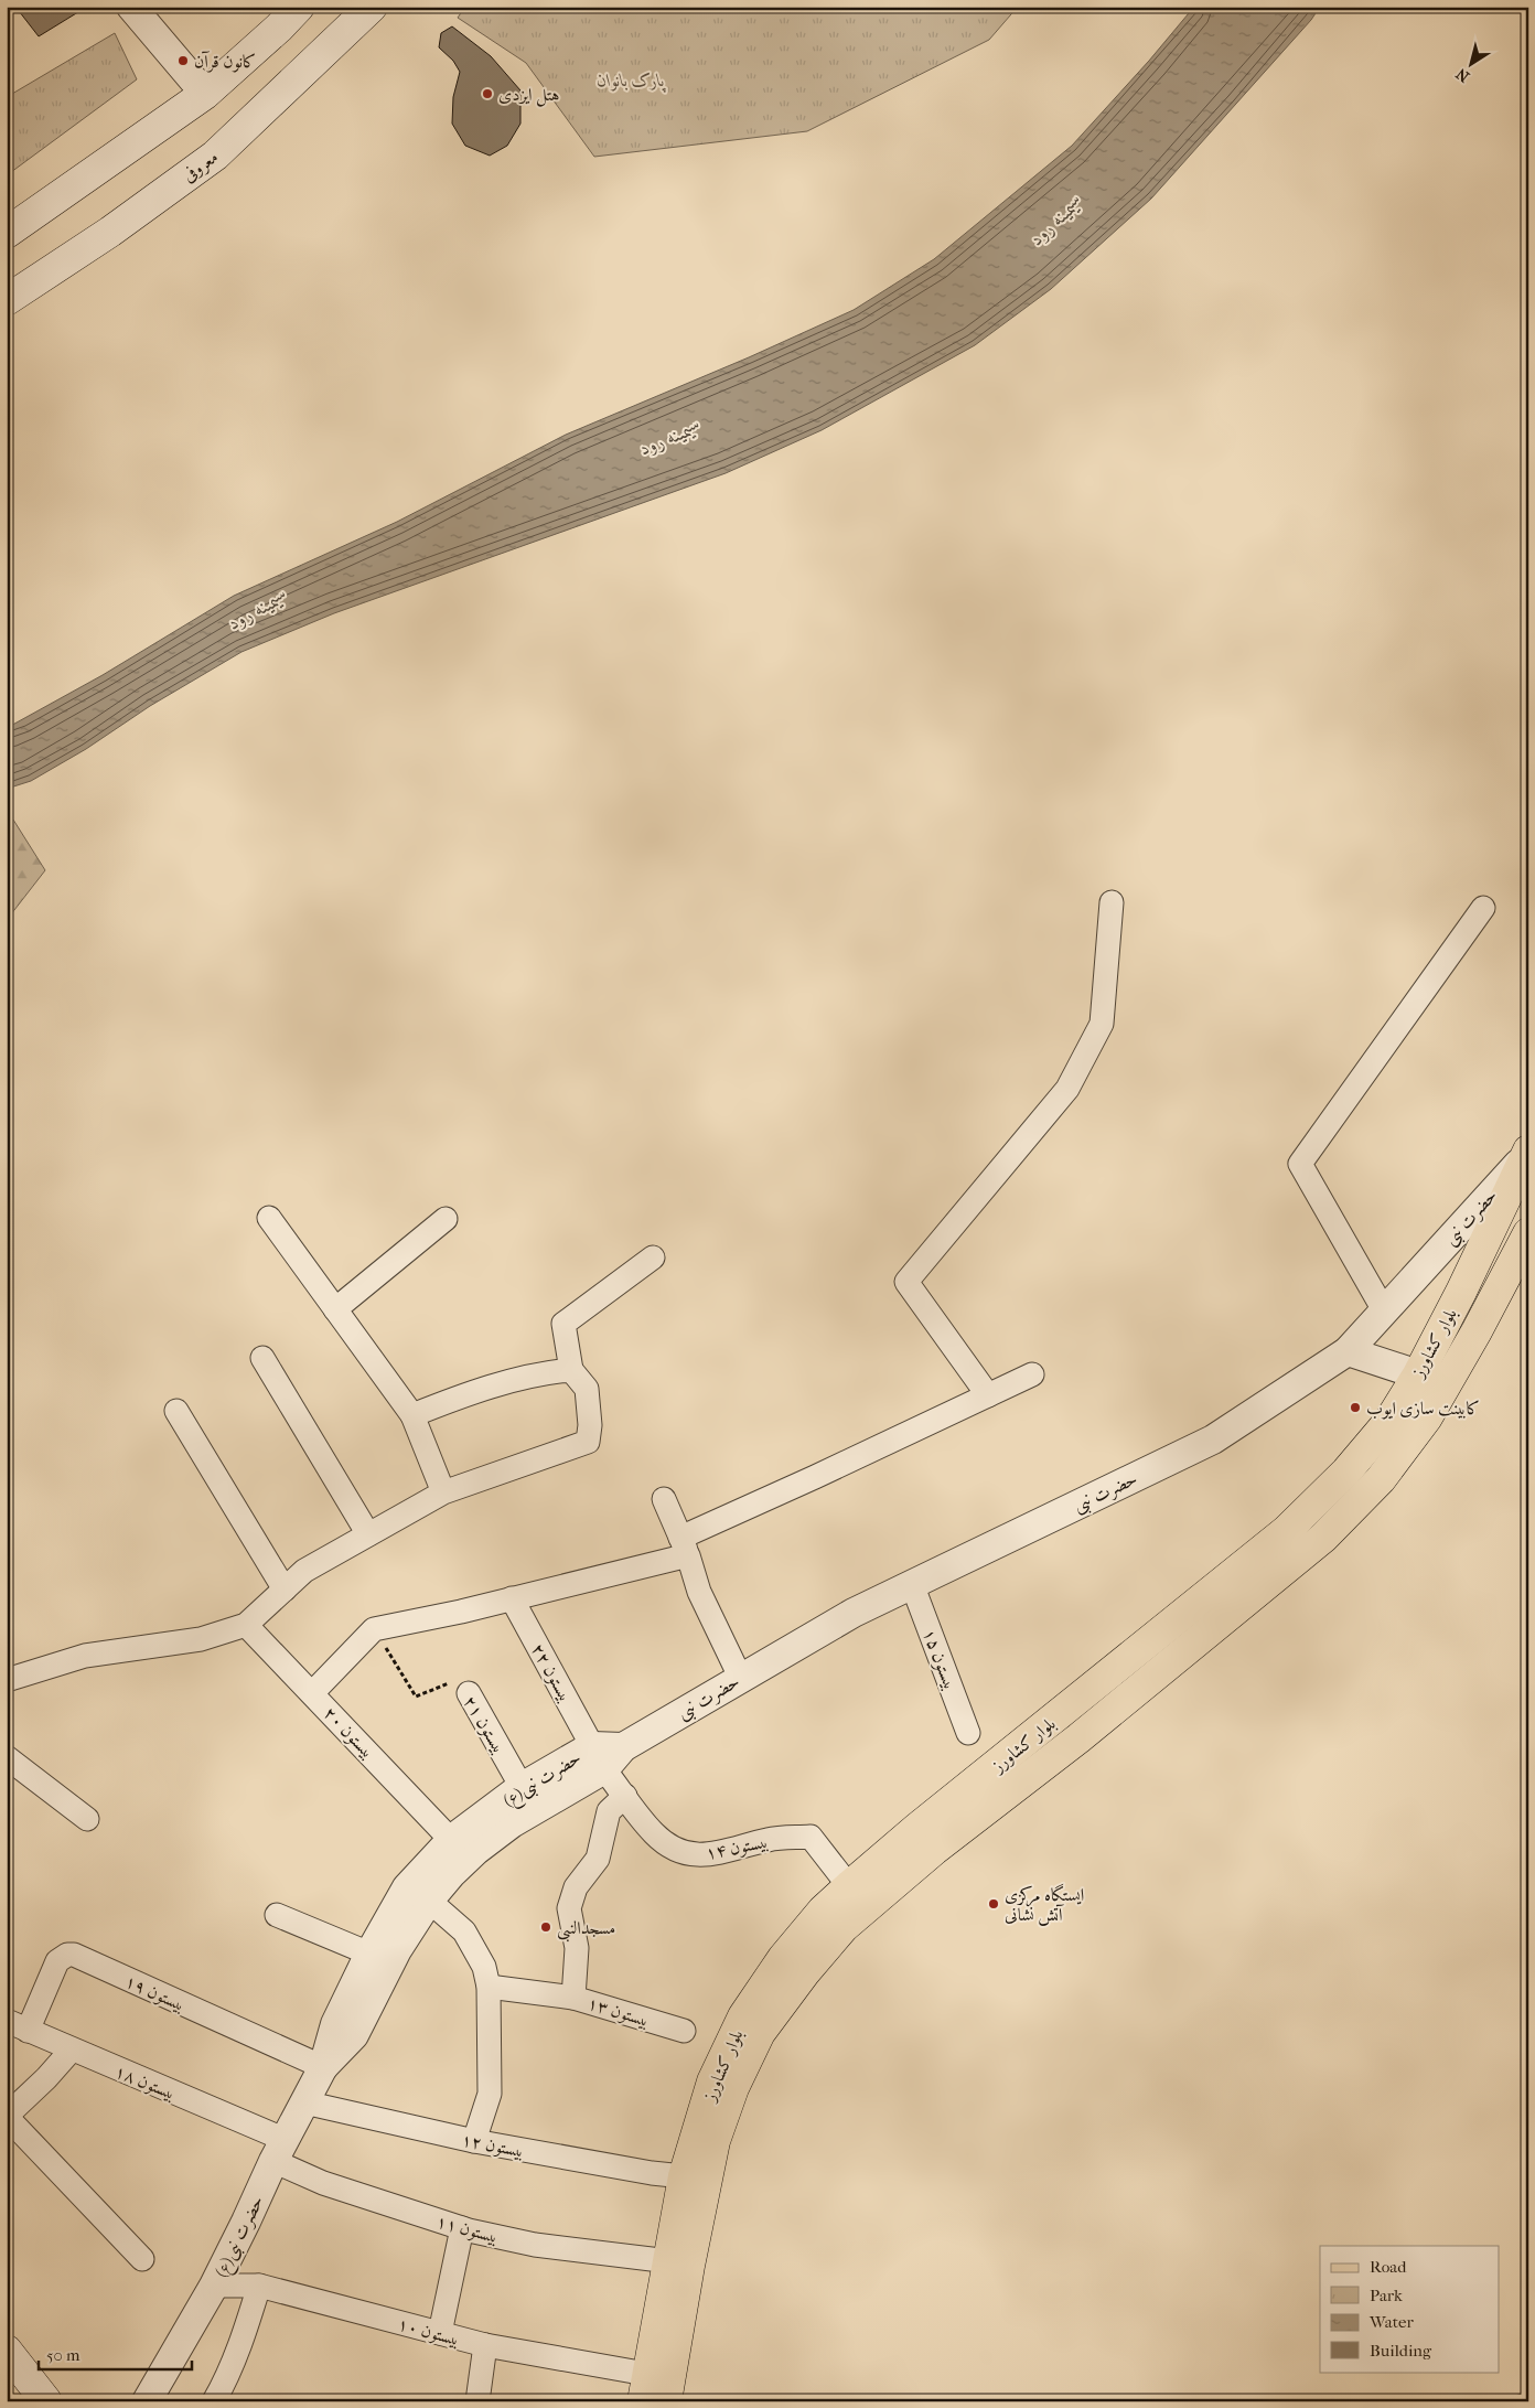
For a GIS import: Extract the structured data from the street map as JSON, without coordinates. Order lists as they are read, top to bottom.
{
  "streets": {
    "main road": ["معروفی", "بلوار کشاورز"],
    "street": [
      "حضرت نبی",
      "بیستون ۱۵",
      "بیستون ۲۲",
      "بیستون ۲۱",
      "بیستون ۲۰",
      "حضرت نبی(ع)",
      "بیستون ۱۴",
      "بیستون ۱۹",
      "بیستون ۱۳",
      "بیستون ۱۸",
      "بیستون ۱۲",
      "بیستون ۱۱",
      "بیستون ۱۰"
    ]
  },
  "crossings": [
    ["حضرت نبی", "بلوار کشاورز"],
    ["حضرت نبی", "بیستون ۱۵"],
    ["حضرت نبی", "حضرت نبی(ع)"],
    ["بلوار کشاورز", "بیستون ۱۴"],
    ["بلوار کشاورز", "بیستون ۱۲"],
    ["بلوار کشاورز", "بیستون ۱۱"],
    ["بلوار کشاورز", "بیستون ۱۰"],
    ["بیستون ۲۲", "حضرت نبی(ع)"],
    ["بیستون ۲۲", "بیستون ۱۴"],
    ["بیستون ۲۱", "حضرت نبی(ع)"],
    ["بیستون ۲۰", "حضرت نبی(ع)"],
    ["حضرت نبی(ع)", "بیستون ۱۴"],
    ["حضرت نبی(ع)", "بیستون ۱۹"],
    ["حضرت نبی(ع)", "بیستون ۱۸"],
    ["حضرت نبی(ع)", "بیستون ۱۲"],
    ["حضرت نبی(ع)", "بیستون ۱۱"],
    ["حضرت نبی(ع)", "بیستون ۱۰"],
    ["بیستون ۱۴", "بیستون ۱۳"],
    ["بیستون ۱۹", "بیستون ۱۸"],
    ["بیستون ۱۸", "بیستون ۱۱"]
  ],
  "water": ["سیمینه رود"],
  "parks": ["پارک بانوان"],
  "places": [
    "کانون قرآن",
    "هتل ایزدی",
    "کابینت سازی ایوب",
    "ایستگاه مرکزی آتش نشانی",
    "مسجدالنبی"
  ],
  "legend": [
    "Road",
    "Park",
    "Water",
    "Building"
  ],
  "scale_bar": "50 m",
  "north": "bottom left"
}
